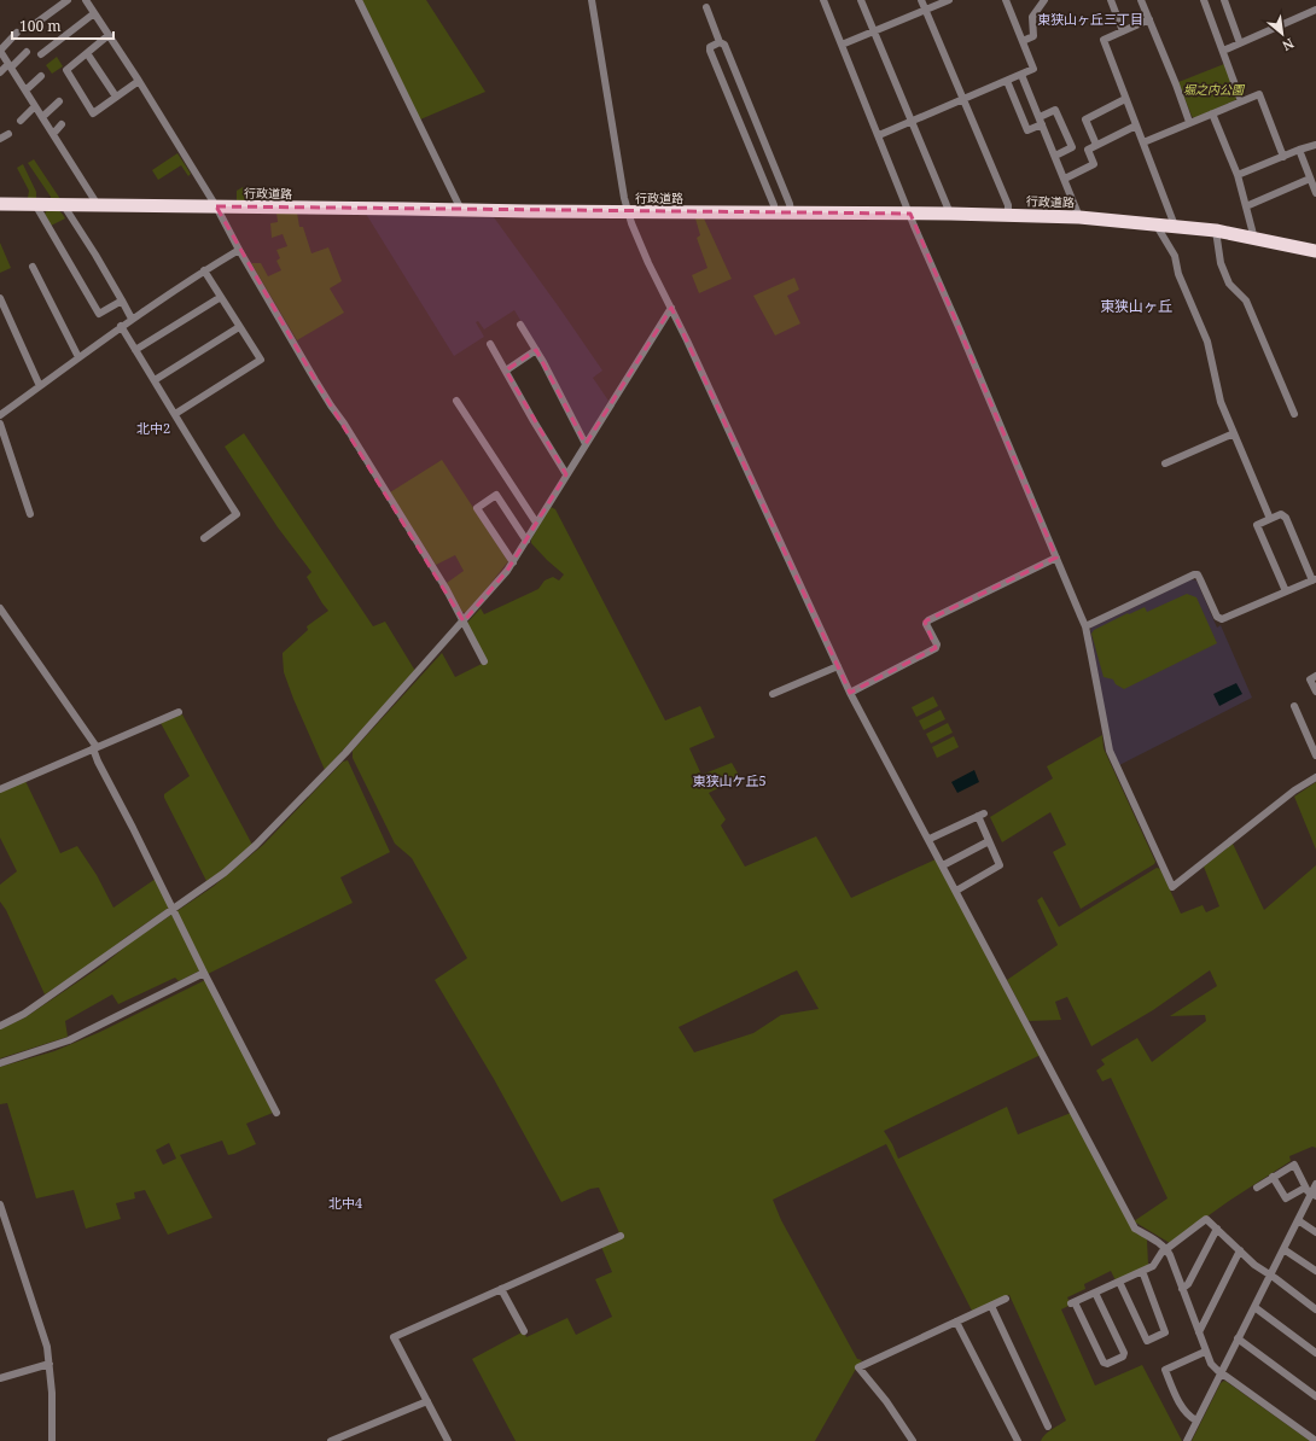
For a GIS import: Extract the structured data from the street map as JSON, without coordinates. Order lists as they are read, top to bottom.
{
  "streets": {
    "highway": ["行政道路"]
  },
  "districts": [
    "東狭山ヶ丘三丁目",
    "東狭山ヶ丘",
    "北中2",
    "東狭山ケ丘5",
    "北中4"
  ],
  "parks": ["堀之内公園"],
  "scale_bar": "100 m",
  "north": "bottom right"
}
